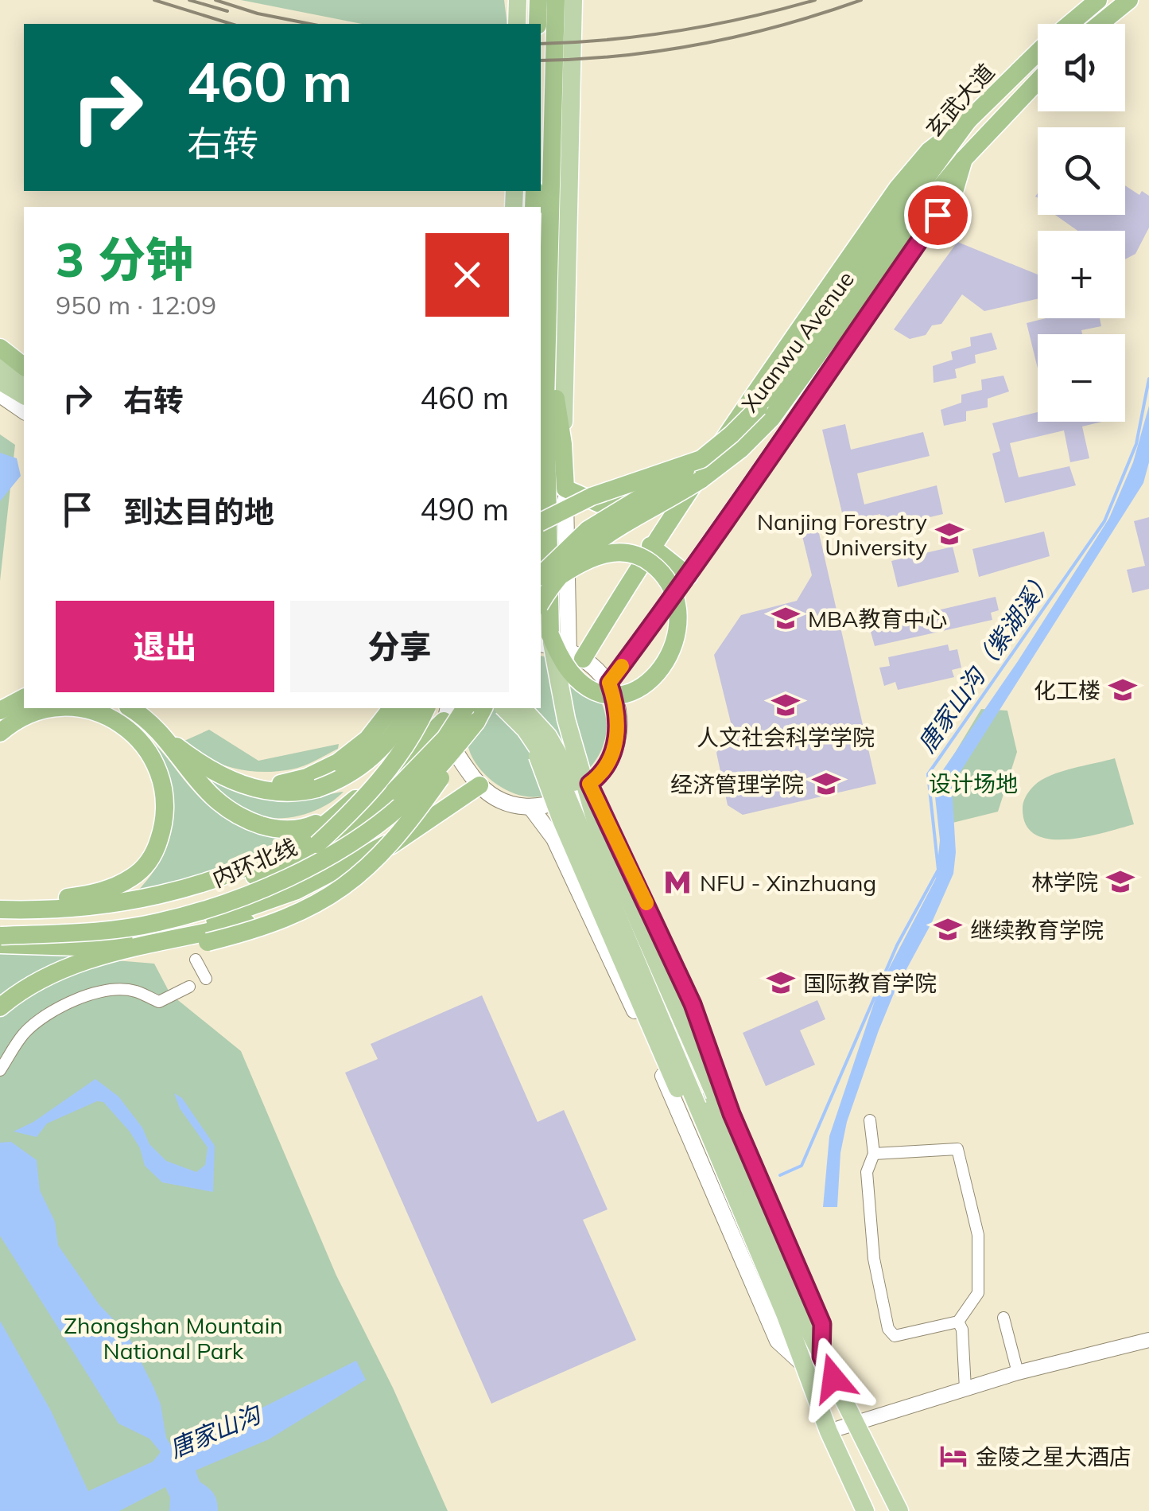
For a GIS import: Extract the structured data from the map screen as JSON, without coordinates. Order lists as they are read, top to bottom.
{
  "streets": {
    "highway": ["玄武大道", "Xuanwu Avenue", "内环北线"]
  },
  "crossings": [
    ["玄武大道", "Xuanwu Avenue"]
  ],
  "water": ["唐家山沟（紫湖溪）", "唐家山沟"],
  "parks": ["设计场地", "Zhongshan Mountain National Park"],
  "places": {
    "school or university": [
      "Nanjing Forestry University",
      "MBA教育中心",
      "化工楼",
      "人文社会科学学院",
      "经济管理学院",
      "林学院",
      "继续教育学院",
      "国际教育学院"
    ],
    "metro station": ["NFU - Xinzhuang"],
    "hotel": ["金陵之星大酒店"]
  },
  "page": {
    "map_buttons": ["+", "−"],
    "turn": ["460 m", "右转"],
    "heading": ["3 分钟", "950 m · 12:09"],
    "list": [
      {
        "name": "右转",
        "value": "460 m"
      },
      {
        "name": "到达目的地",
        "value": "490 m"
      }
    ],
    "buttons": ["退出", "分享"]
  }
}
